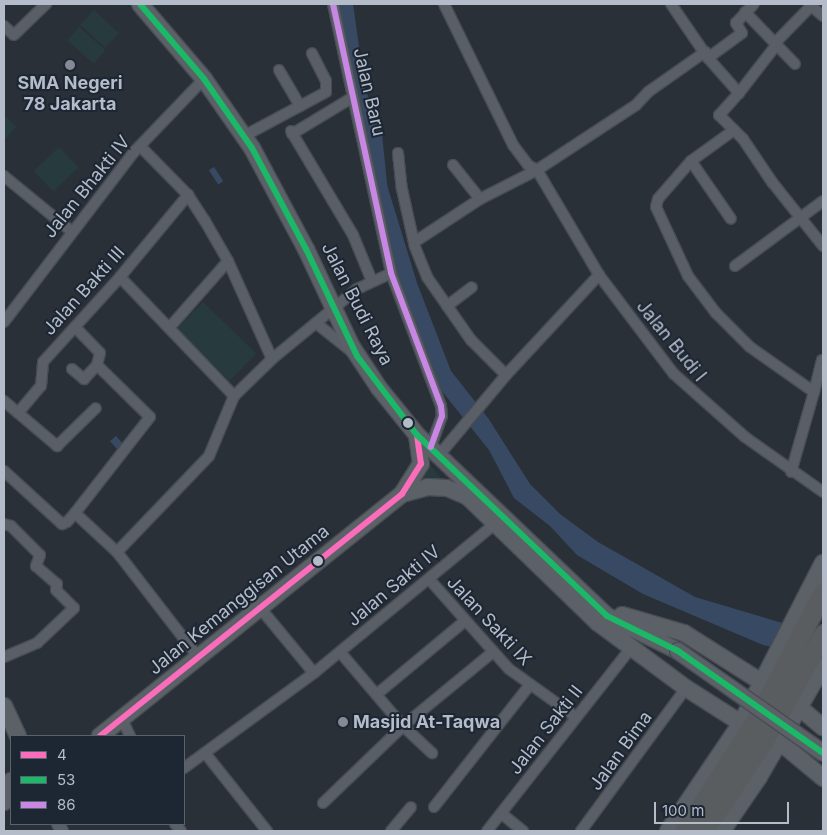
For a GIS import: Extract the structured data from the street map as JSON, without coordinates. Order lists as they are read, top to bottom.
{
  "streets": {
    "main road": ["Jalan Budi Raya", "Jalan Kemanggisan Utama"],
    "street": [
      "Jalan Baru",
      "Jalan Bhakti IV",
      "Jalan Bakti III",
      "Jalan Budi I",
      "Jalan Sakti IV",
      "Jalan Sakti IX",
      "Jalan Sakti II",
      "Jalan Bima"
    ]
  },
  "crossings": [
    ["Jalan Baru", "Jalan Budi Raya"],
    ["Jalan Bhakti IV", "Jalan Budi Raya"],
    ["Jalan Budi Raya", "Jalan Sakti IV"],
    ["Jalan Budi Raya", "Jalan Kemanggisan Utama"],
    ["Jalan Budi Raya", "Jalan Sakti II"],
    ["Jalan Budi Raya", "Jalan Bima"],
    ["Jalan Sakti IV", "Jalan Sakti IX"],
    ["Jalan Sakti IX", "Jalan Sakti II"]
  ],
  "places": ["SMA Negeri 78 Jakarta", "Masjid At-Taqwa"],
  "lines": ["transit line 53", "transit line 86", "transit line 4"],
  "legend": ["4", "53", "86"],
  "scale_bar": "100 m"
}
